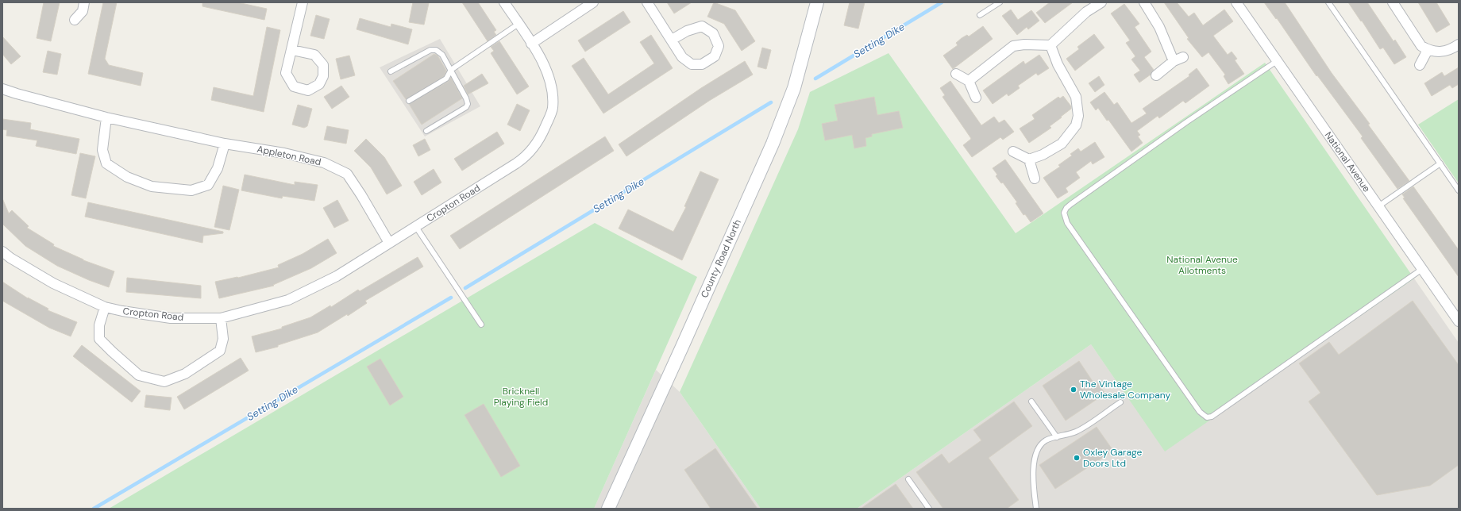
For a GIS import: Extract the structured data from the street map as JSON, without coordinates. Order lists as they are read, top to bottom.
{
  "streets": {
    "street": [
      "Appleton Road",
      "National Avenue",
      "Cropton Road",
      "County Road North"
    ]
  },
  "crossings": [
    ["Appleton Road", "Cropton Road"]
  ],
  "water": ["Setting Dike"],
  "parks": ["National Avenue Allotments", "Bricknell Playing Field"],
  "places": ["The Vintage Wholesale Company", "Oxley Garage Doors Ltd"]
}
